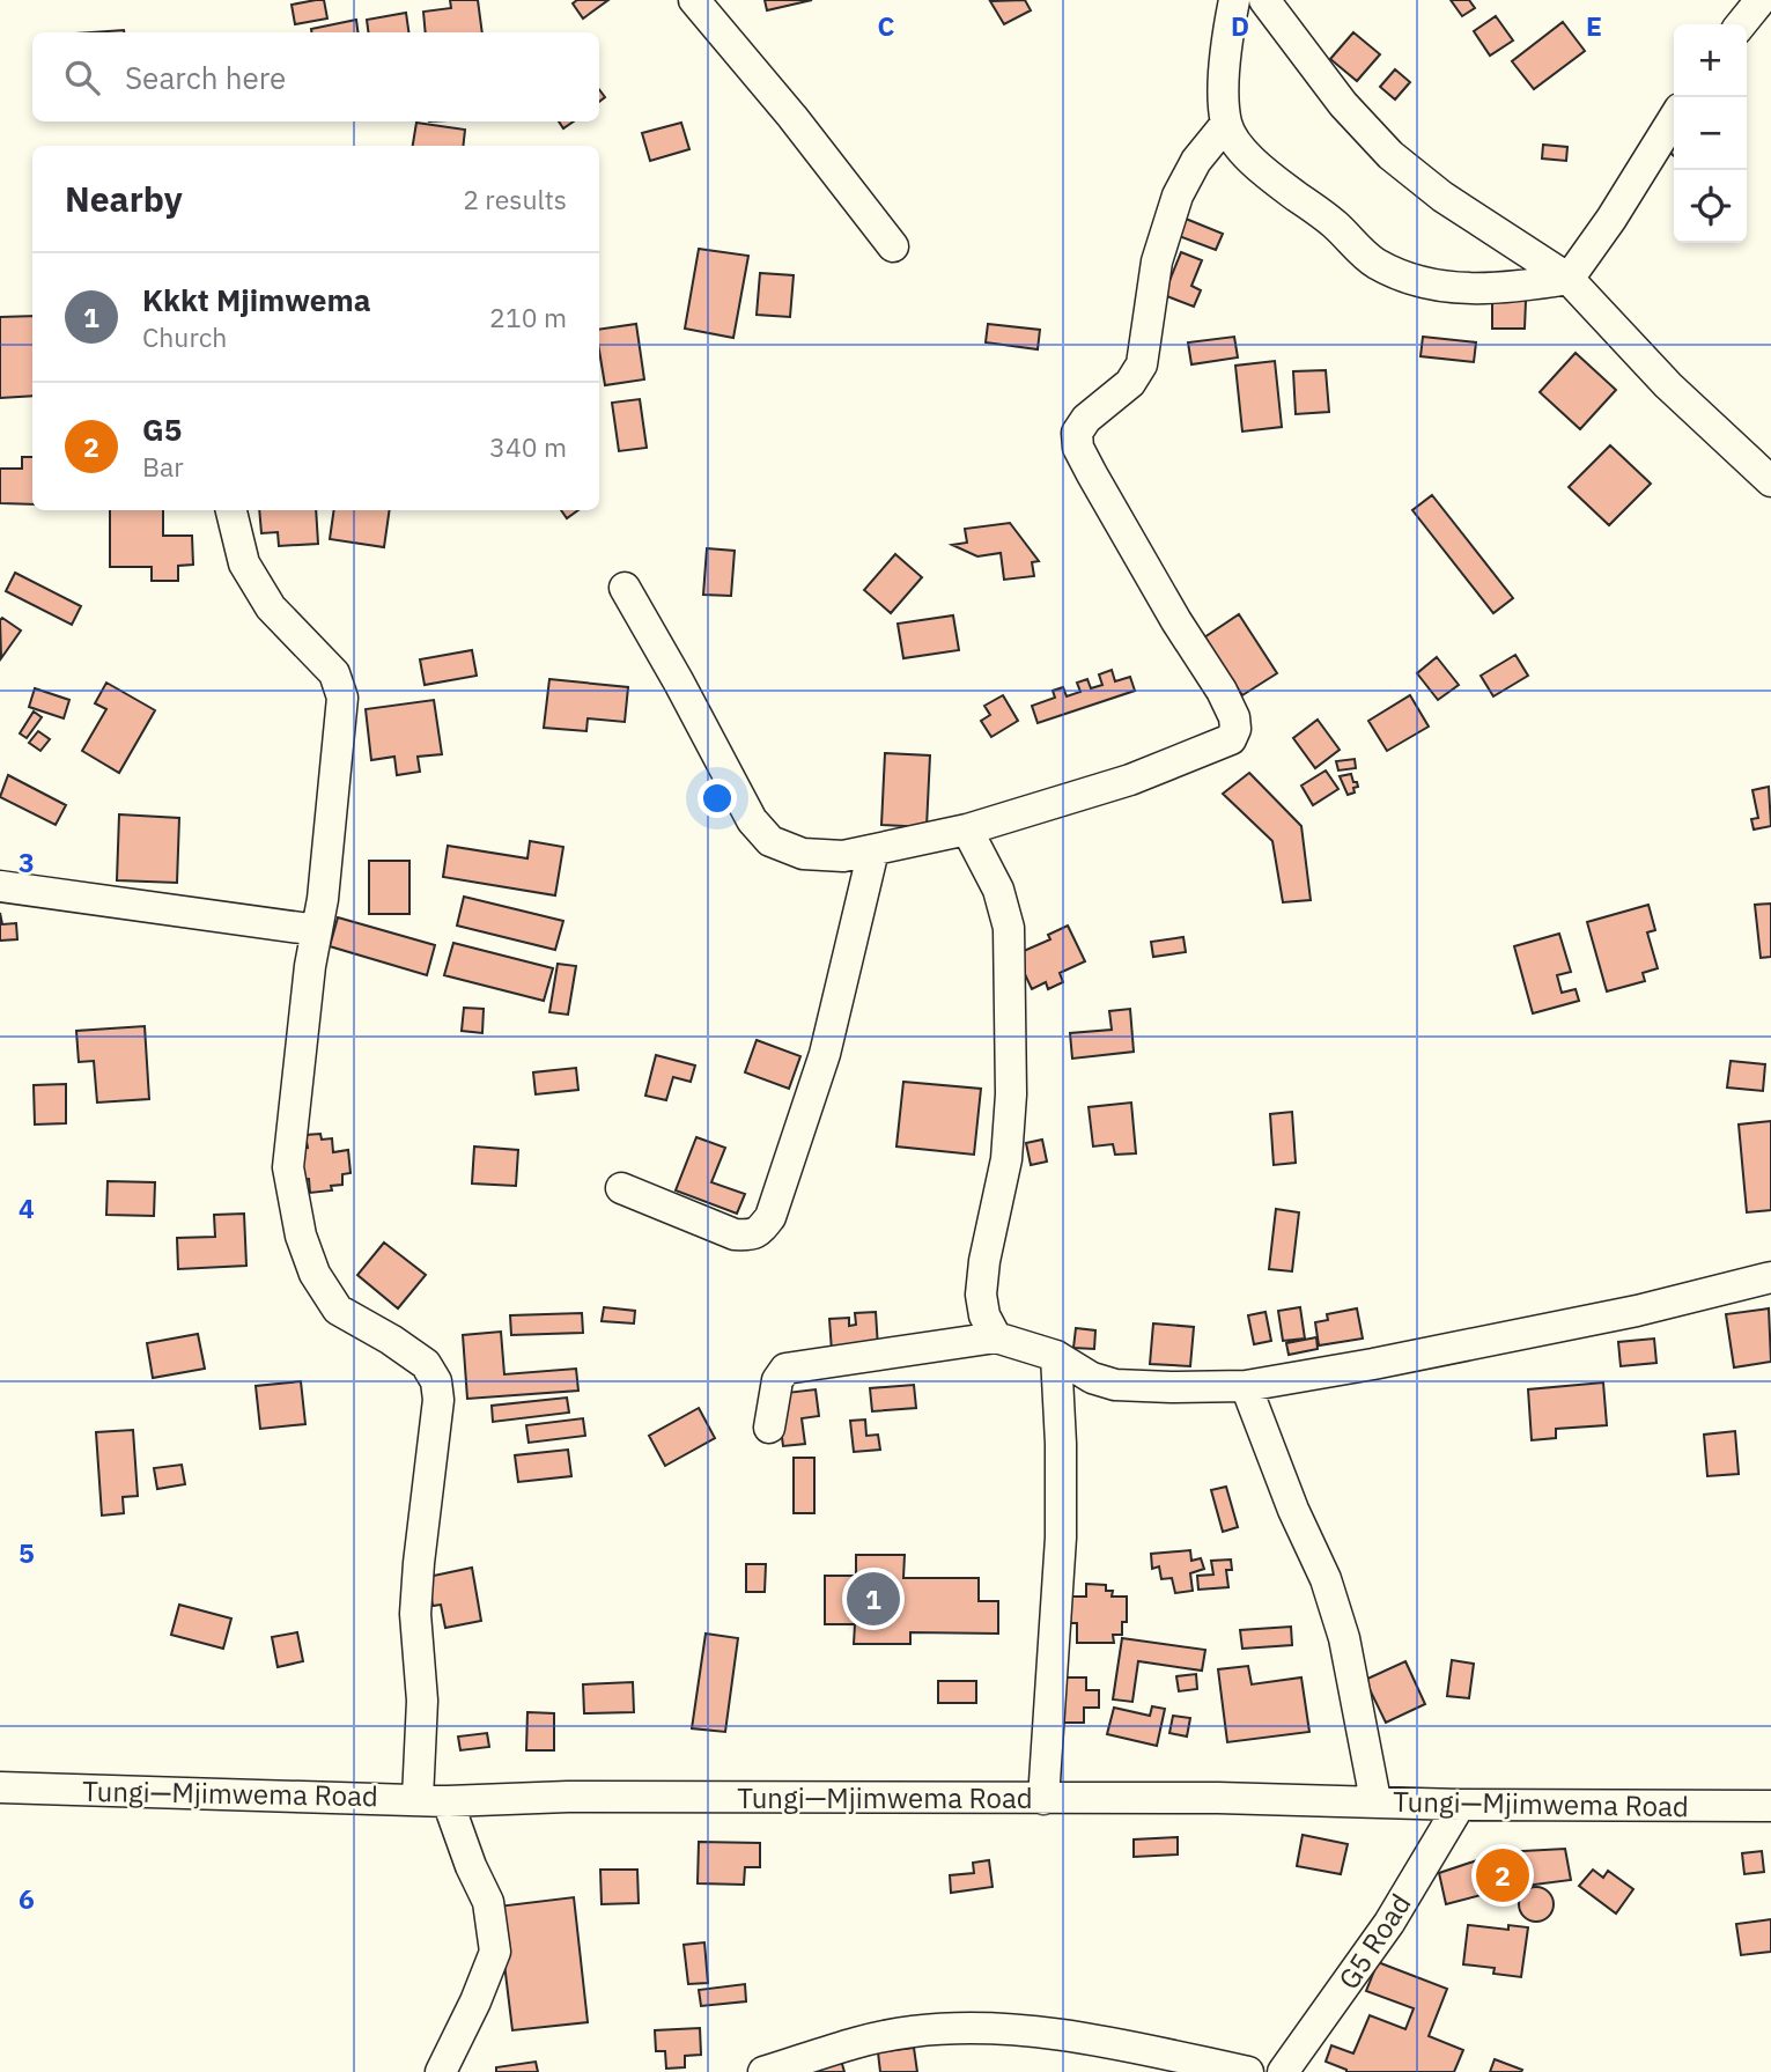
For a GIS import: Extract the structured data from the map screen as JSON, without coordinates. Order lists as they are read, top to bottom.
{
  "streets": {
    "street": ["Tungi—Mjimwema Road", "G5 Road"]
  },
  "crossings": [
    ["Tungi—Mjimwema Road", "G5 Road"]
  ],
  "page": {
    "map_buttons": ["+", "−"],
    "search": "Search here",
    "heading": ["Nearby", "2 results"],
    "list": [
      {
        "mark": "1",
        "name": "Kkkt Mjimwema",
        "note": "Church",
        "value": "210 m"
      },
      {
        "mark": "2",
        "name": "G5",
        "note": "Bar",
        "value": "340 m"
      }
    ],
    "pins": ["1", "2"]
  },
  "grid": {
    "columns": ["C", "D", "E"],
    "rows": [
      "3",
      "4",
      "5",
      "6"
    ]
  }
}
